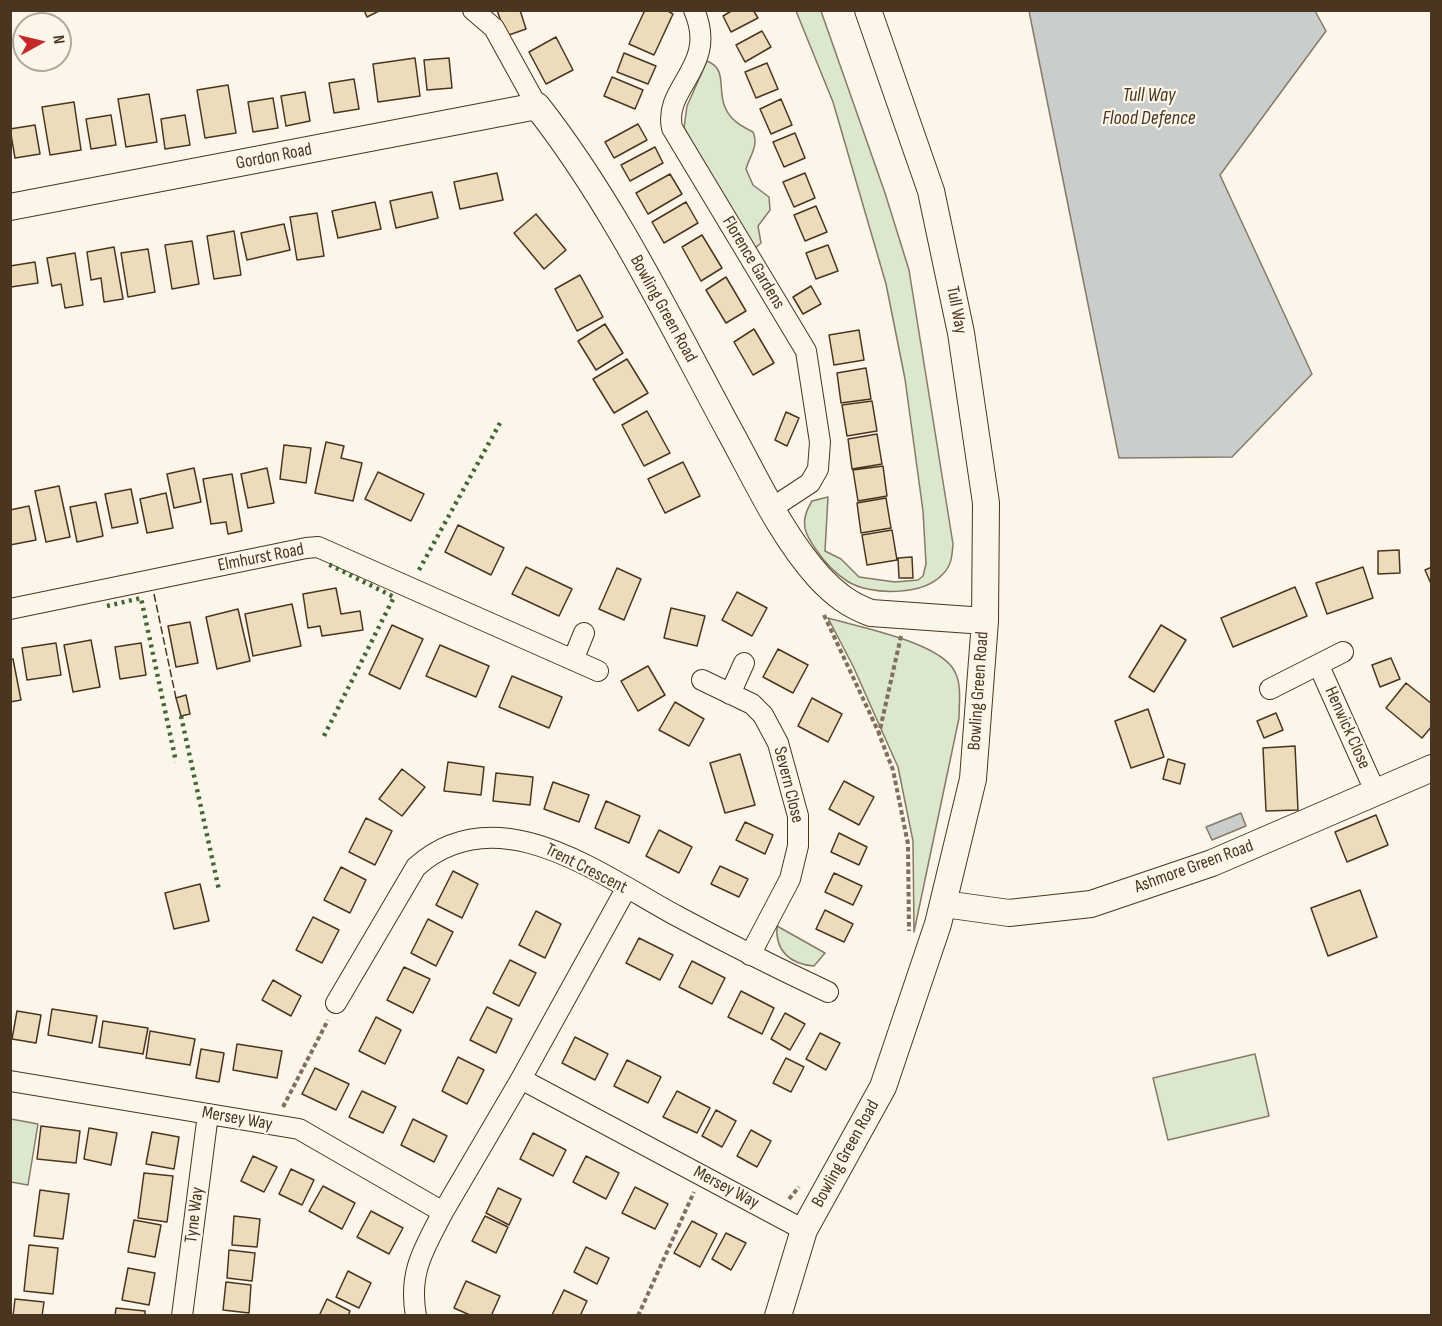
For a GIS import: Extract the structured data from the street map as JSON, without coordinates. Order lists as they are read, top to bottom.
{
  "streets": {
    "street": [
      "Gordon Road",
      "Florence Gardens",
      "Bowling Green Road",
      "Tull Way",
      "Elmhurst Road",
      "Henwick Close",
      "Severn Close",
      "Ashmore Green Road",
      "Trent Crescent",
      "Mersey Way",
      "Tyne Way"
    ]
  },
  "crossings": [
    ["Gordon Road", "Bowling Green Road"],
    ["Florence Gardens", "Bowling Green Road"],
    ["Bowling Green Road", "Tull Way"],
    ["Bowling Green Road", "Ashmore Green Road"],
    ["Bowling Green Road", "Mersey Way"],
    ["Henwick Close", "Ashmore Green Road"],
    ["Severn Close", "Trent Crescent"],
    ["Mersey Way", "Tyne Way"]
  ],
  "water": ["Tull Way Flood Defence"],
  "north": "right"
}
